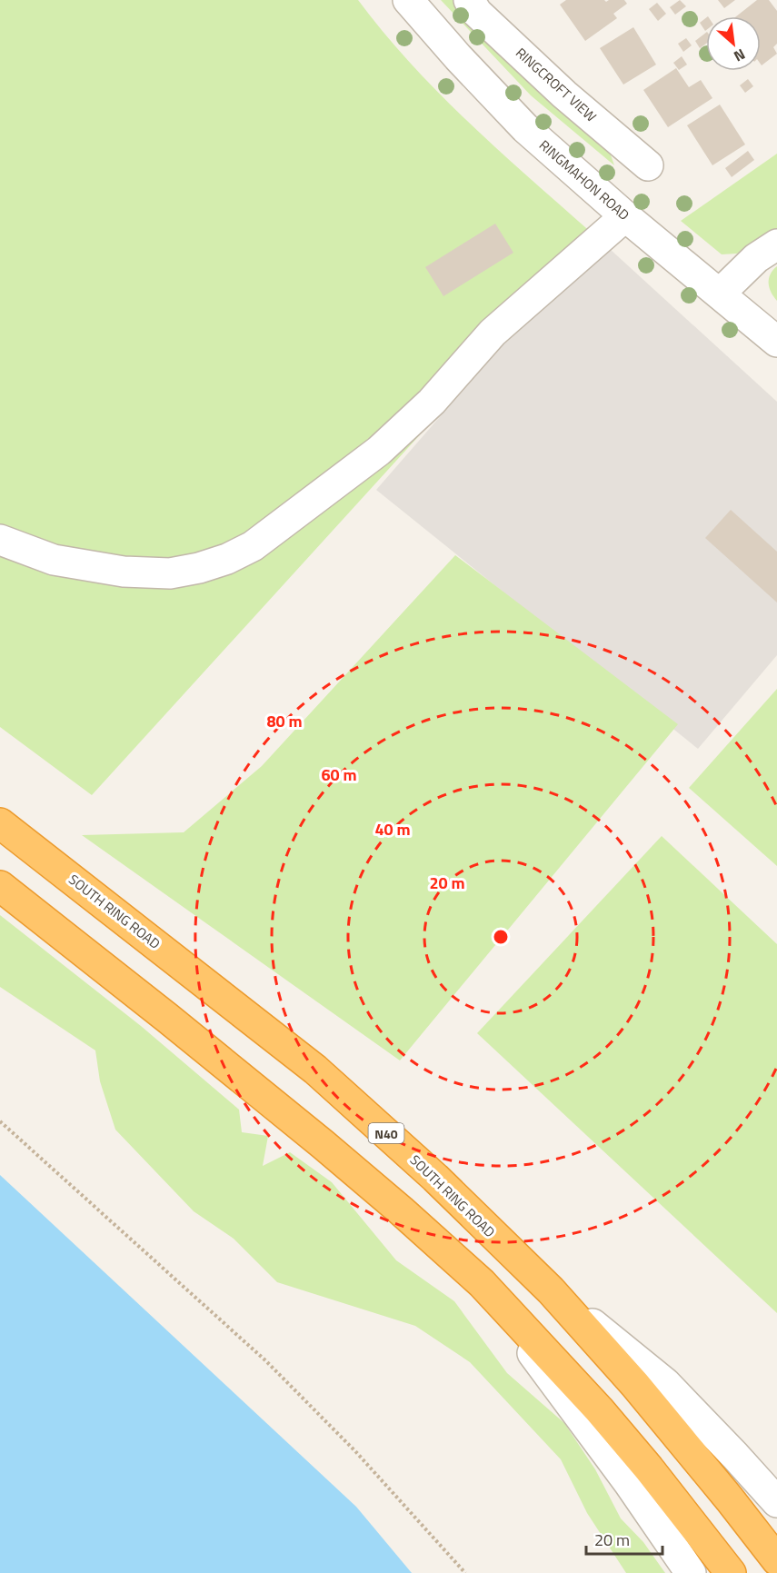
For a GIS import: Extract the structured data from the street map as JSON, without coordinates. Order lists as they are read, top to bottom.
{
  "streets": {
    "highway": ["SOUTH RING ROAD", "N40"],
    "street": ["RINGCROFT VIEW", "RINGMAHON ROAD"]
  },
  "scale_bar": "20 m",
  "north": "bottom right",
  "rings": [
    "80 m",
    "60 m",
    "40 m",
    "20 m"
  ]
}
